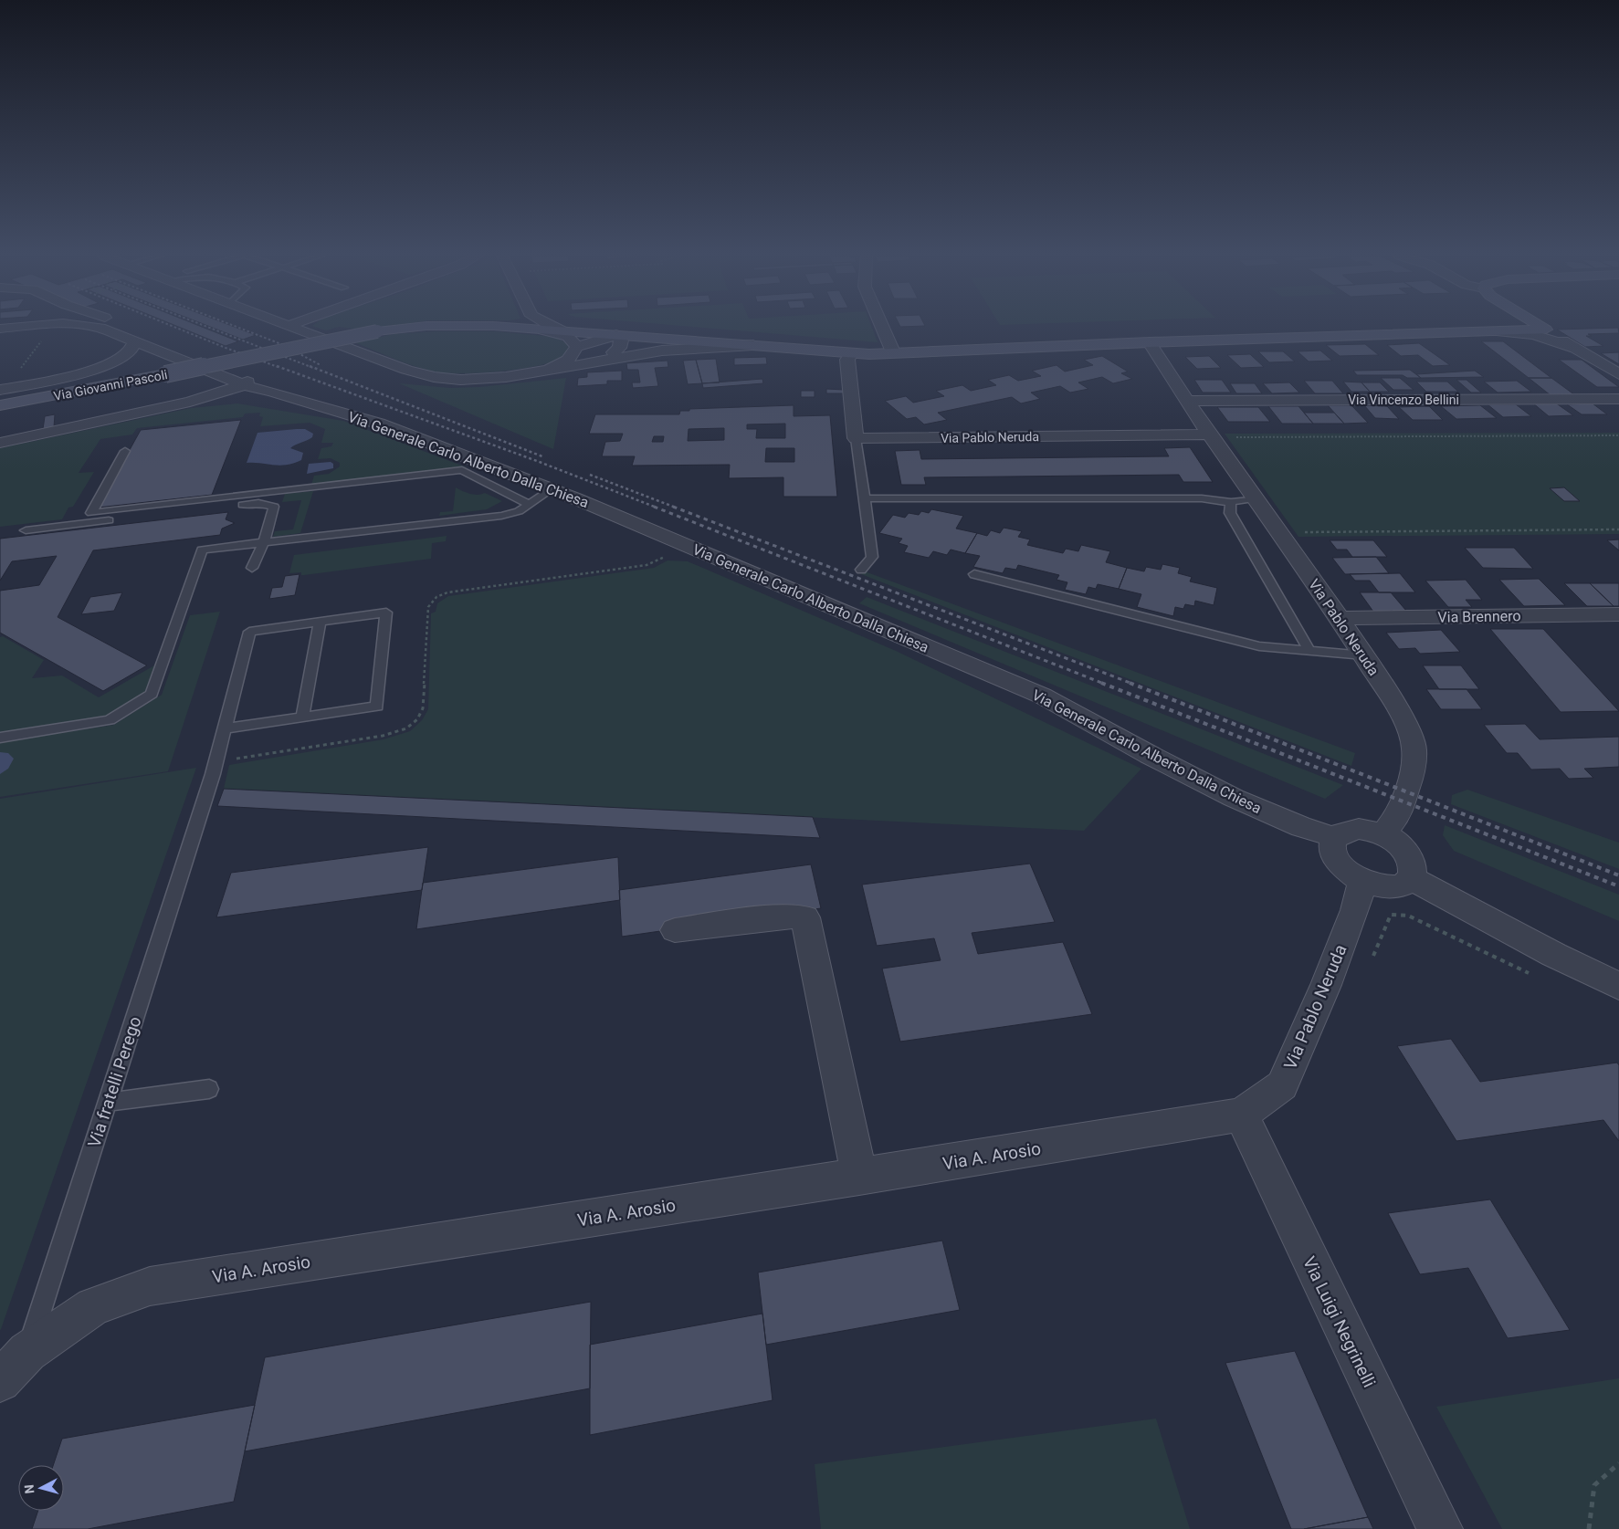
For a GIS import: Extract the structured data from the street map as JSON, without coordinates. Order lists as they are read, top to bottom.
{
  "streets": {
    "street": [
      "Via Giovanni Pascoli",
      "Via Vincenzo Bellini",
      "Via Pablo Neruda",
      "Via Generale Carlo Alberto Dalla Chiesa",
      "Via Brennero",
      "Via fratelli Perego",
      "Via A. Arosio",
      "Via Luigi Negrinelli"
    ]
  },
  "crossings": [
    ["Via Giovanni Pascoli", "Via Pablo Neruda"],
    ["Via Vincenzo Bellini", "Via Pablo Neruda"],
    ["Via Pablo Neruda", "Via Generale Carlo Alberto Dalla Chiesa"],
    ["Via Pablo Neruda", "Via Brennero"],
    ["Via Pablo Neruda", "Via A. Arosio"],
    ["Via Pablo Neruda", "Via Luigi Negrinelli"],
    ["Via fratelli Perego", "Via A. Arosio"],
    ["Via A. Arosio", "Via Luigi Negrinelli"]
  ],
  "north": "left"
}
